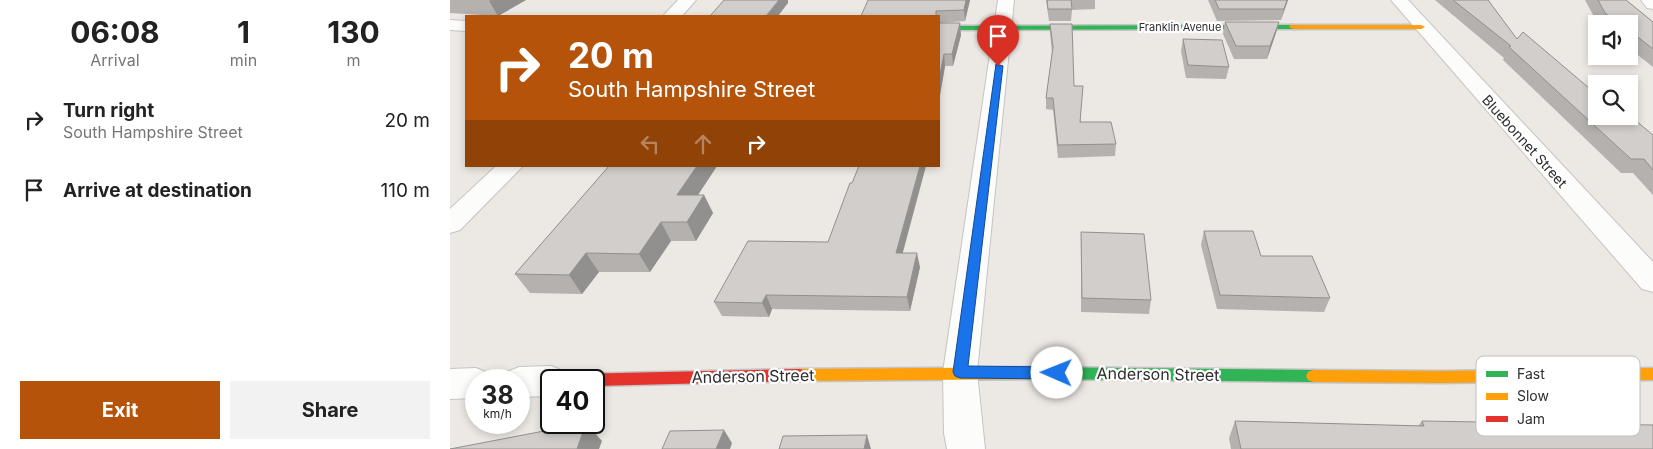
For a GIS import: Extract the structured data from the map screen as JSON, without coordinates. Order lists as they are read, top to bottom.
{
  "streets": {
    "street": ["Franklin Avenue", "Bluebonnet Street", "Anderson Street"]
  },
  "crossings": [
    ["Franklin Avenue", "Bluebonnet Street"]
  ],
  "legend": ["Fast", "Slow", "Jam"],
  "page": {
    "eta": [
      "06:08",
      "Arrival",
      "1",
      "min",
      "130",
      "m"
    ],
    "turn": ["20 m", "South Hampshire Street"],
    "list": [
      {
        "name": "Turn right",
        "note": "South Hampshire Street",
        "value": "20 m"
      },
      {
        "name": "Arrive at destination",
        "value": "110 m"
      }
    ],
    "speed": "38 km/h",
    "limit": "40",
    "buttons": ["Exit", "Share"]
  }
}
